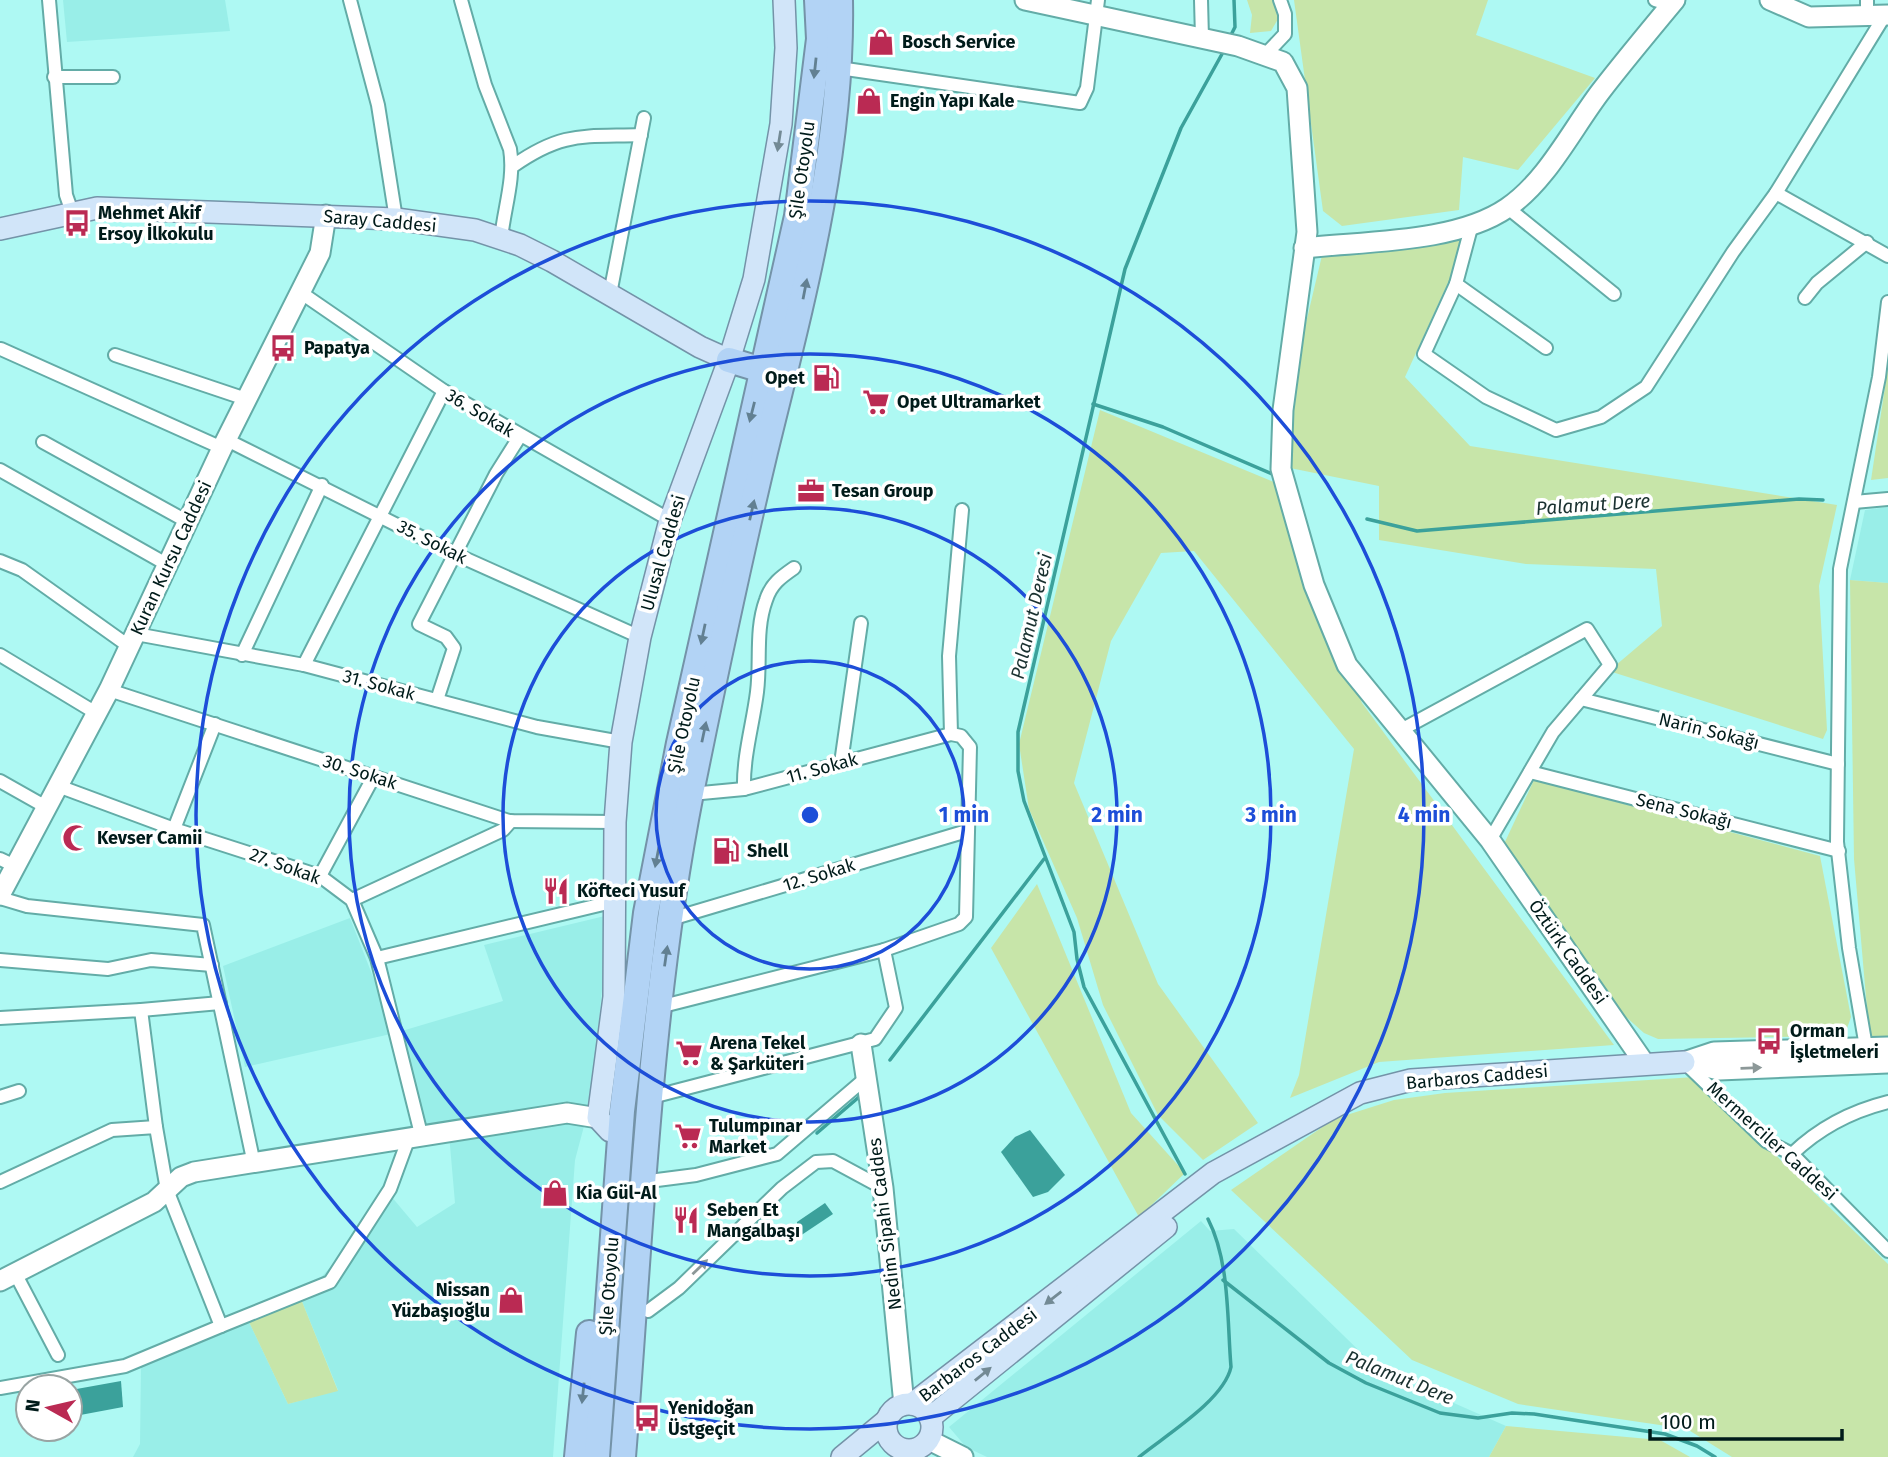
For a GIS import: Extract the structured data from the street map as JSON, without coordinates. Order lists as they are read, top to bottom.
{
  "streets": {
    "highway": ["Şile Otoyolu"],
    "main road": ["Saray Caddesi", "Ulusal Caddesi", "Barbaros Caddesi"],
    "street": [
      "36. Sokak",
      "35. Sokak",
      "Kuran Kursu Caddesi",
      "31. Sokak",
      "Narin Sokağı",
      "11. Sokak",
      "30. Sokak",
      "Sena Sokağı",
      "27. Sokak",
      "12. Sokak",
      "Öztürk Caddesi",
      "Mermerciler Caddesi",
      "Nedim Sipahi Caddes"
    ]
  },
  "crossings": [
    ["Şile Otoyolu", "11. Sokak"],
    ["Şile Otoyolu", "12. Sokak"],
    ["Saray Caddesi", "Ulusal Caddesi"],
    ["Saray Caddesi", "Kuran Kursu Caddesi"],
    ["36. Sokak", "Ulusal Caddesi"],
    ["36. Sokak", "Kuran Kursu Caddesi"],
    ["35. Sokak", "Ulusal Caddesi"],
    ["35. Sokak", "Kuran Kursu Caddesi"],
    ["Ulusal Caddesi", "31. Sokak"],
    ["Ulusal Caddesi", "30. Sokak"],
    ["Kuran Kursu Caddesi", "31. Sokak"],
    ["Kuran Kursu Caddesi", "30. Sokak"],
    ["Kuran Kursu Caddesi", "27. Sokak"],
    ["Öztürk Caddesi", "Barbaros Caddesi"],
    ["Barbaros Caddesi", "Mermerciler Caddesi"],
    ["Barbaros Caddesi", "Nedim Sipahi Caddes"]
  ],
  "water": ["Palamut Dere", "Palamut Deresi"],
  "places": {
    "shop": [
      "Bosch Service",
      "Engin Yapı Kale",
      "Kia Gül-Al",
      "Nissan Yüzbaşıoğlu"
    ],
    "bus stop": [
      "Mehmet Akif Ersoy İlkokulu",
      "Papatya",
      "Orman İşletmeleri",
      "Yenidoğan Üstgeçit"
    ],
    "fuel station": ["Opet", "Shell"],
    "supermarket": ["Opet Ultramarket", "Arena Tekel & Şarküteri", "Tulumpınar Market"],
    "office": ["Tesan Group"],
    "mosque": ["Kevser Camii"],
    "restaurant": ["Köfteci Yusuf", "Seben Et Mangalbaşı"]
  },
  "scale_bar": "100 m",
  "north": "left",
  "rings": [
    "1 min",
    "2 min",
    "3 min",
    "4 min"
  ]
}
